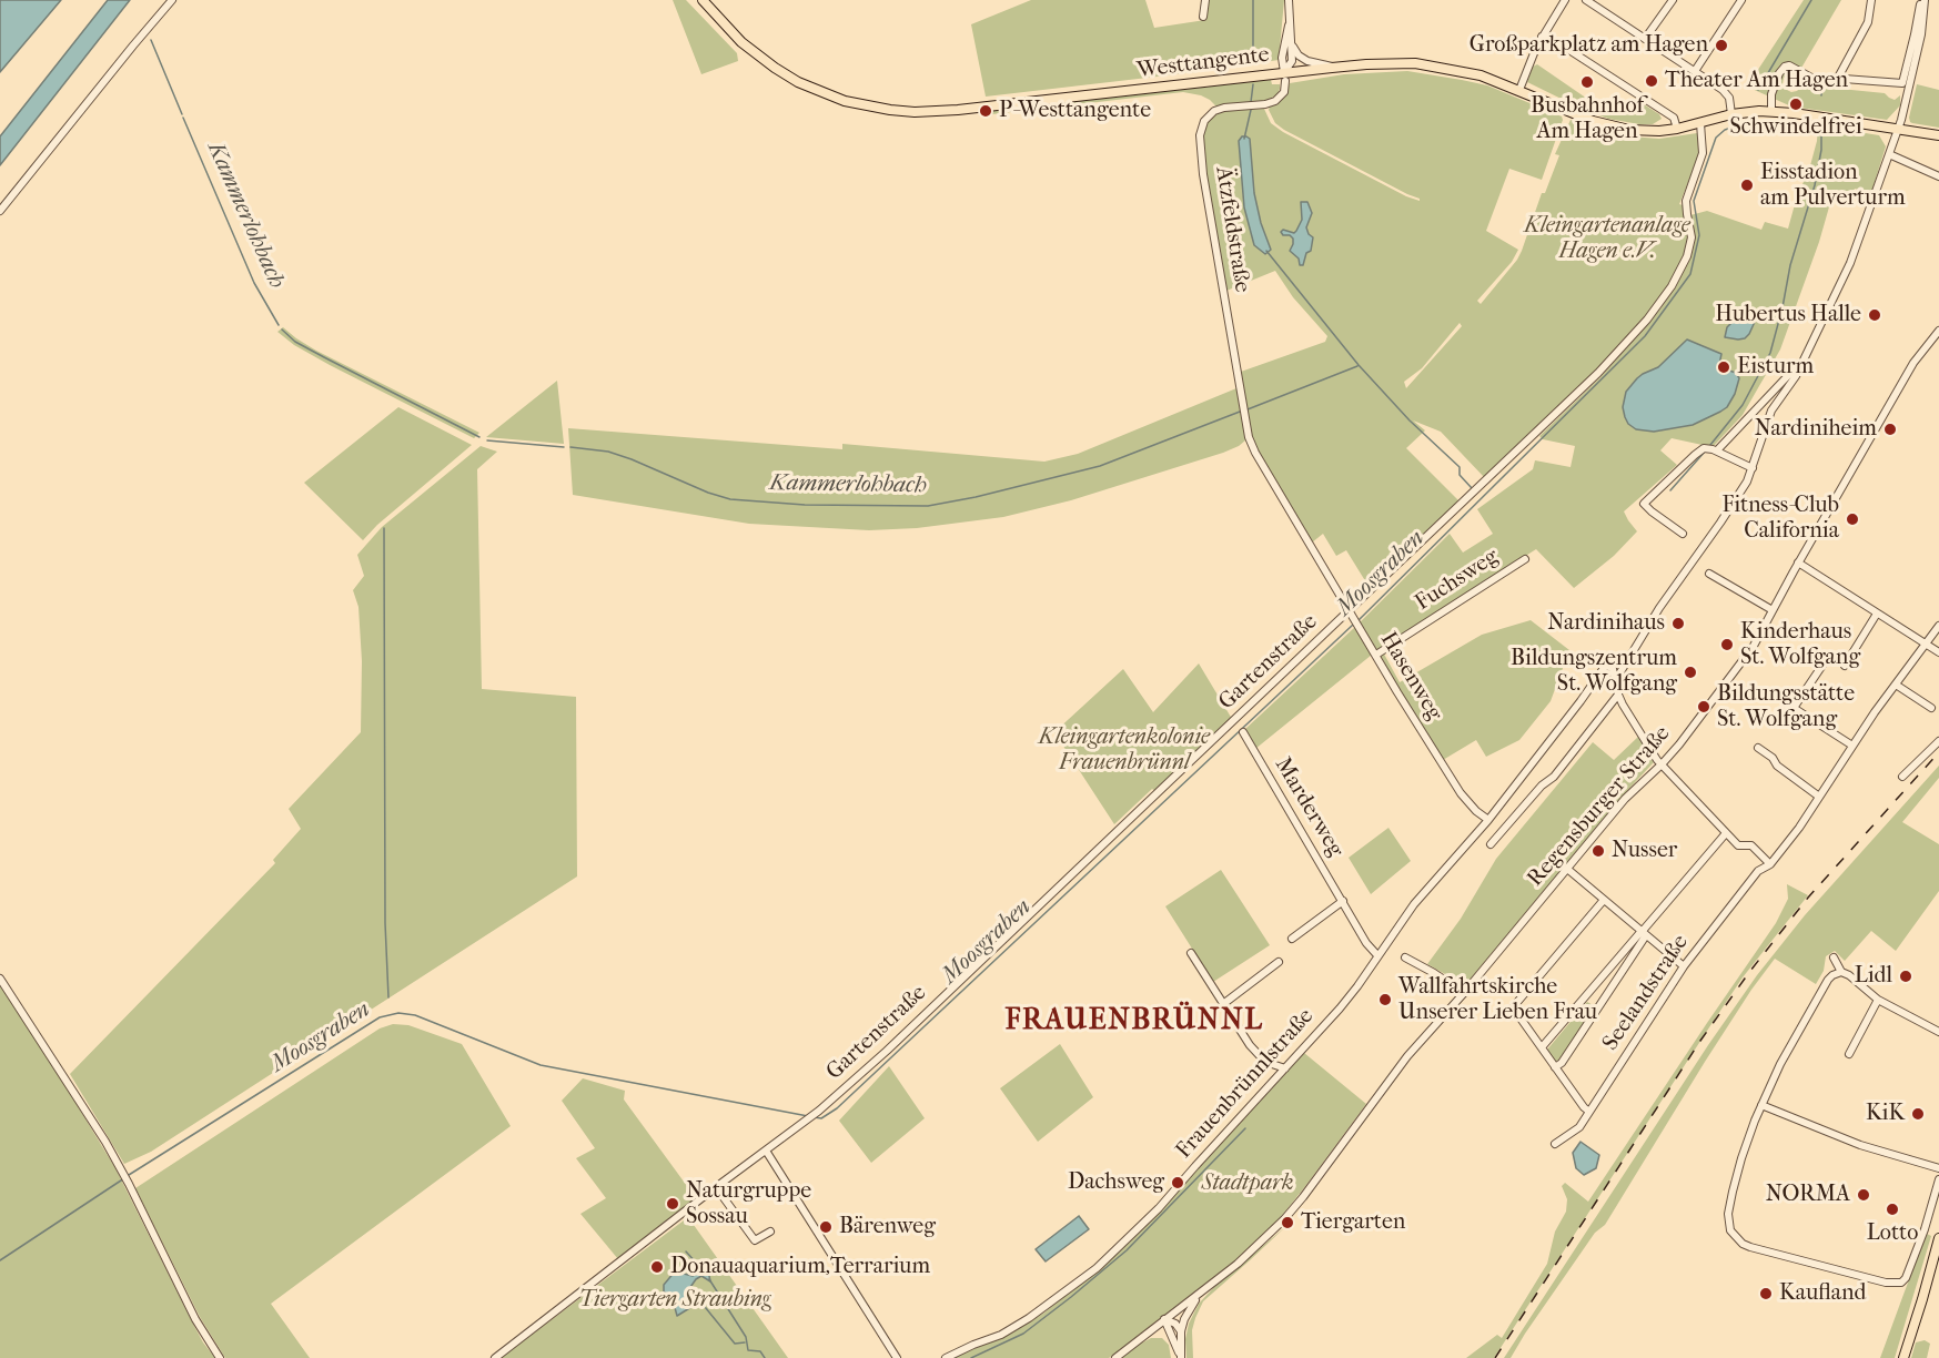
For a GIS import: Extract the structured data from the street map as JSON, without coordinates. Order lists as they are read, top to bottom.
{
  "streets": {
    "main road": ["Westtangente"],
    "street": [
      "Ätzfeldstraße",
      "Fuchsweg",
      "Gartenstraße",
      "Hasenweg",
      "Regensburger Straße",
      "Marderweg",
      "Seelandstraße",
      "Frauenbrünnlstraße"
    ]
  },
  "crossings": [
    ["Westtangente", "Ätzfeldstraße"],
    ["Westtangente", "Gartenstraße"],
    ["Ätzfeldstraße", "Hasenweg"],
    ["Fuchsweg", "Hasenweg"],
    ["Gartenstraße", "Hasenweg"],
    ["Hasenweg", "Frauenbrünnlstraße"],
    ["Marderweg", "Frauenbrünnlstraße"]
  ],
  "districts": ["FRAUENBRÜNNL"],
  "water": ["Kammerlohbach", "Moosgraben"],
  "parks": [
    "Kleingartenanlage Hagen e.V.",
    "Kleingartenkolonie Frauenbrünnl",
    "Stadtpark",
    "Tiergarten Straubing"
  ],
  "places": [
    "Großparkplatz am Hagen",
    "Theater Am Hagen",
    "Busbahnhof Am Hagen",
    "Schwindelfrei",
    "P-Westtangente",
    "Eisstadion am Pulverturm",
    "Hubertus Halle",
    "Eisturm",
    "Nardiniheim",
    "Fitness-Club California",
    "Nardinihaus",
    "Kinderhaus St. Wolfgang",
    "Bildungszentrum St. Wolfgang",
    "Bildungsstätte St. Wolfgang",
    "Nusser",
    "Lidl",
    "Wallfahrtskirche Unserer Lieben Frau",
    "KiK",
    "Dachsweg",
    "NORMA",
    "Naturgruppe Sossau",
    "Lotto",
    "Tiergarten",
    "Bärenweg",
    "Donauaquarium,Terrarium",
    "Kaufland"
  ]
}
